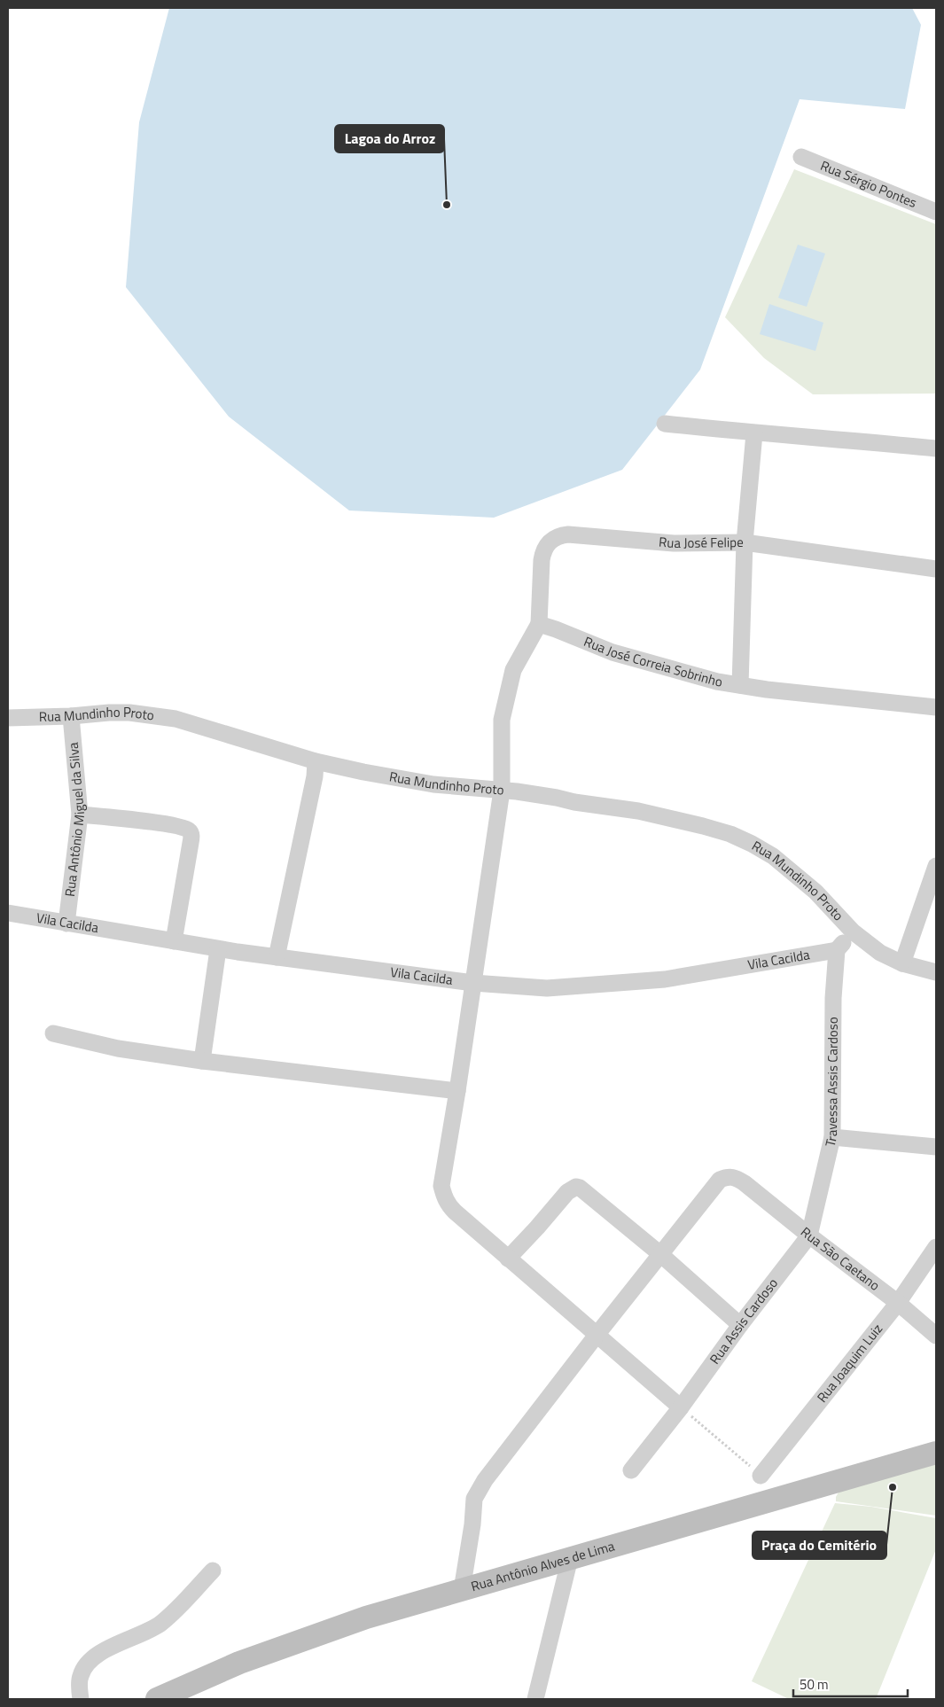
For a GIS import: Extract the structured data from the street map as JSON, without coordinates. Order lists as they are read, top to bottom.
{
  "streets": {
    "main road": ["Rua Antônio Alves de Lima"],
    "street": [
      "Rua Sérgio Pontes",
      "Rua José Felipe",
      "Rua José Correia Sobrinho",
      "Rua Mundinho Proto",
      "Rua Antônio Miguel da Silva",
      "Vila Cacilda",
      "Travessa Assis Cardoso",
      "Rua São Caetano",
      "Rua Assis Cardoso",
      "Rua Joaquim Luiz"
    ]
  },
  "crossings": [
    ["Rua José Felipe", "Rua José Correia Sobrinho"],
    ["Rua Mundinho Proto", "Rua Antônio Miguel da Silva"],
    ["Rua Antônio Miguel da Silva", "Vila Cacilda"],
    ["Vila Cacilda", "Travessa Assis Cardoso"],
    ["Travessa Assis Cardoso", "Rua São Caetano"],
    ["Travessa Assis Cardoso", "Rua Assis Cardoso"],
    ["Rua São Caetano", "Rua Assis Cardoso"],
    ["Rua São Caetano", "Rua Joaquim Luiz"]
  ],
  "places": ["Lagoa do Arroz", "Praça do Cemitério"],
  "scale_bar": "50 m"
}
